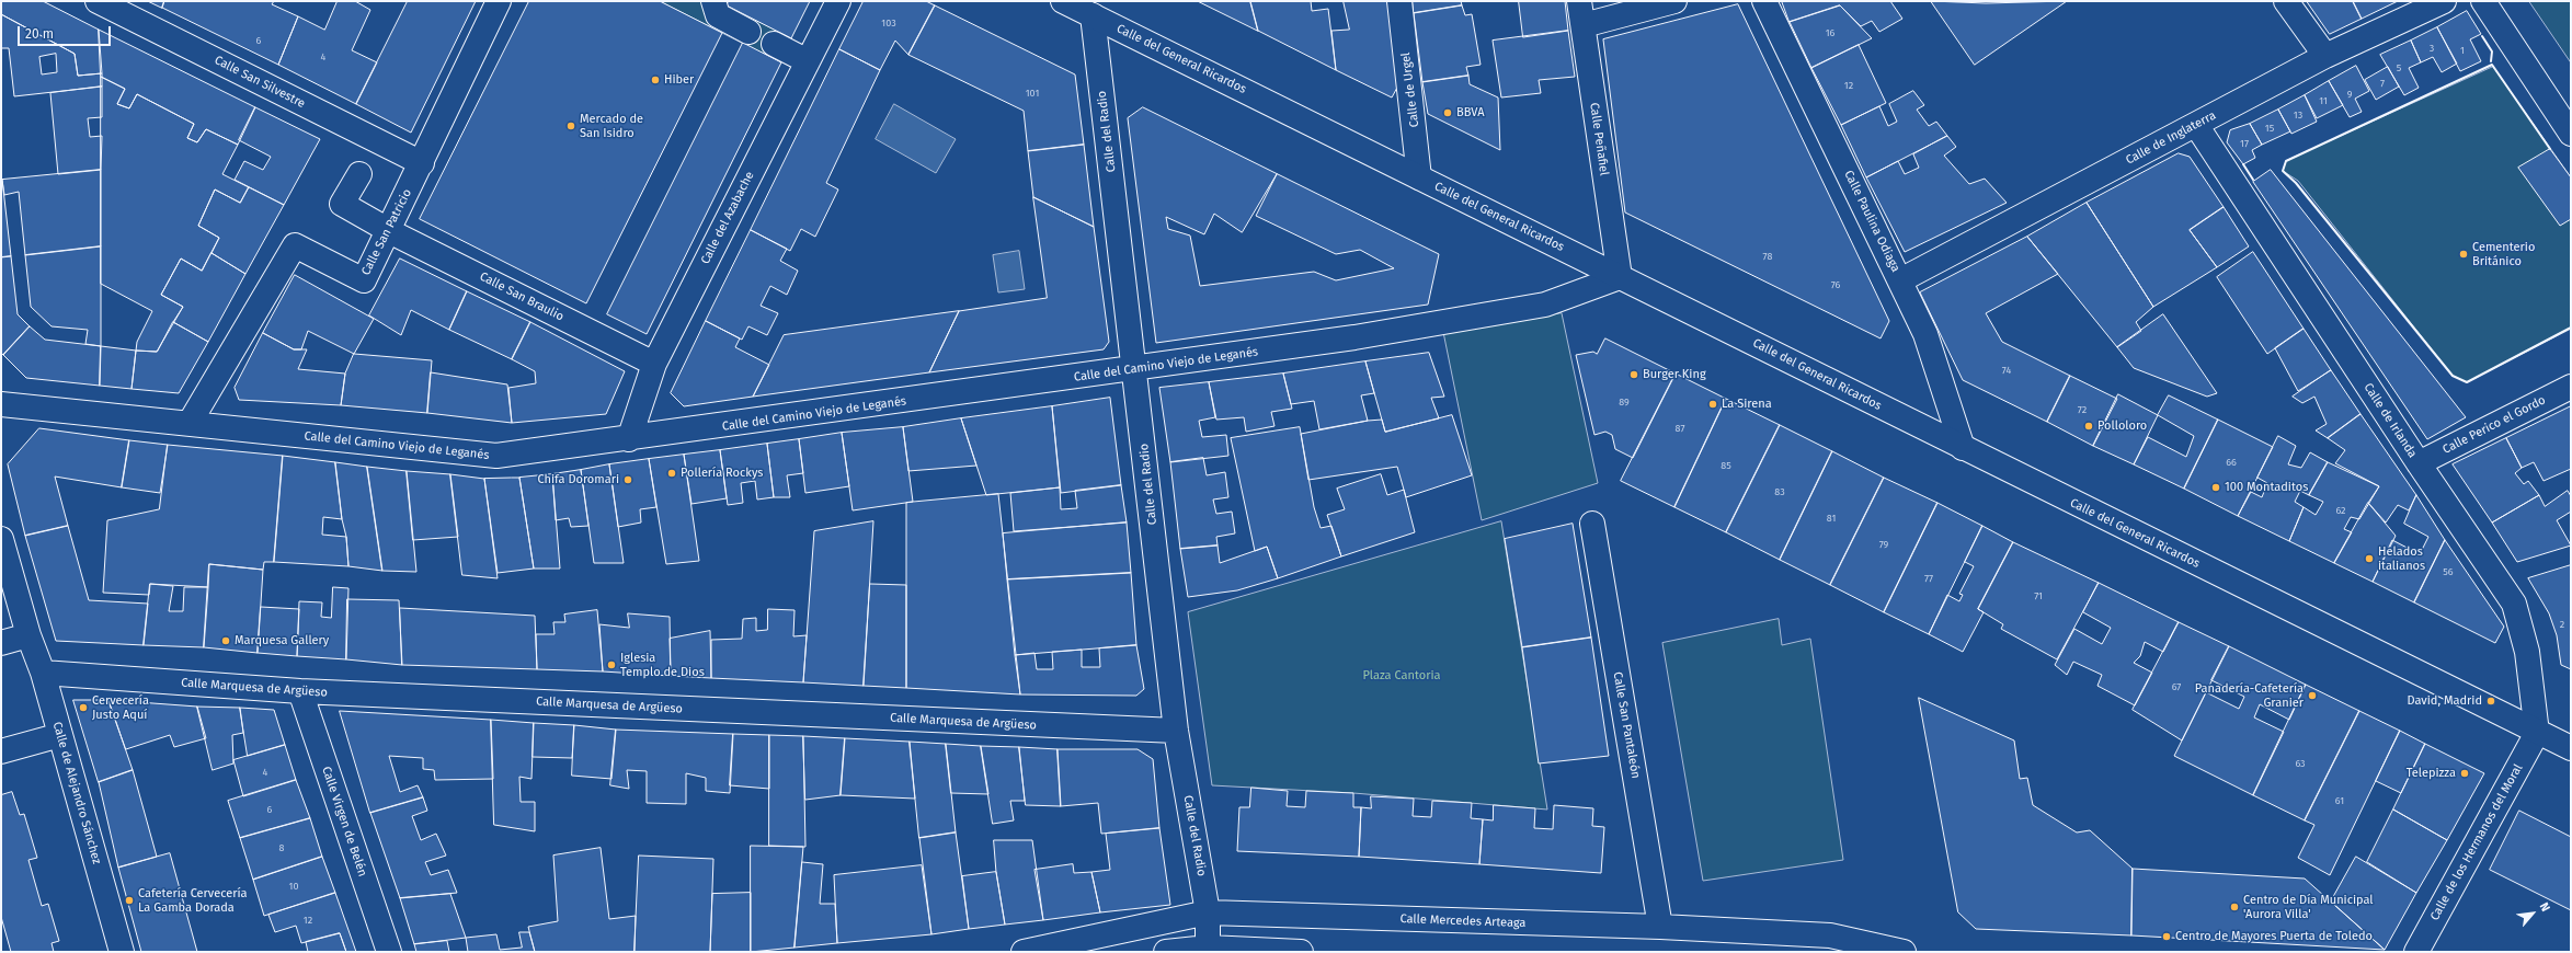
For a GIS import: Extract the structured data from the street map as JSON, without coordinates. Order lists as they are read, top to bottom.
{
  "streets": {
    "street": [
      "Calle del General Ricardos",
      "Calle San Silvestre",
      "Calle de Urgel",
      "Calle del Radio",
      "Calle de Inglaterra",
      "Calle Peñafiel",
      "Calle del Azabache",
      "Calle Paulina Odiaga",
      "Calle San Patricio",
      "Calle San Braulio",
      "Calle del Camino Viejo de Leganés",
      "Calle de Irlanda",
      "Calle Perico el Gordo",
      "Calle Marquesa de Argüeso",
      "Calle San Pantaleón",
      "Calle de Alejandro Sánchez",
      "Calle Virgen de Belén",
      "Calle de los Hermanos del Moral",
      "Calle Mercedes Arteaga"
    ]
  },
  "crossings": [
    ["Calle del General Ricardos", "Calle de Urgel"],
    ["Calle del General Ricardos", "Calle del Radio"],
    ["Calle del General Ricardos", "Calle Peñafiel"],
    ["Calle del General Ricardos", "Calle Paulina Odiaga"],
    ["Calle del General Ricardos", "Calle del Camino Viejo de Leganés"],
    ["Calle del General Ricardos", "Calle de Irlanda"],
    ["Calle del General Ricardos", "Calle de los Hermanos del Moral"],
    ["Calle San Silvestre", "Calle San Patricio"],
    ["Calle del Radio", "Calle del Camino Viejo de Leganés"],
    ["Calle del Radio", "Calle Marquesa de Argüeso"],
    ["Calle del Radio", "Calle Mercedes Arteaga"],
    ["Calle de Inglaterra", "Calle Paulina Odiaga"],
    ["Calle de Inglaterra", "Calle de Irlanda"],
    ["Calle Peñafiel", "Calle del Camino Viejo de Leganés"],
    ["Calle del Azabache", "Calle San Braulio"],
    ["Calle del Azabache", "Calle del Camino Viejo de Leganés"],
    ["Calle San Patricio", "Calle San Braulio"],
    ["Calle San Patricio", "Calle del Camino Viejo de Leganés"],
    ["Calle de Irlanda", "Calle Perico el Gordo"],
    ["Calle de Irlanda", "Calle de los Hermanos del Moral"],
    ["Calle Marquesa de Argüeso", "Calle de Alejandro Sánchez"],
    ["Calle Marquesa de Argüeso", "Calle Virgen de Belén"],
    ["Calle San Pantaleón", "Calle Mercedes Arteaga"]
  ],
  "parks": ["Plaza Cantoria"],
  "places": [
    "Hiber",
    "BBVA",
    "Mercado de San Isidro",
    "Cementerio Británico",
    "Burger King",
    "La Sirena",
    "Polloloro",
    "Pollería Rockys",
    "Chifa Doromari",
    "100 Montaditos",
    "Helados italianos",
    "Marquesa Gallery",
    "Iglesia Templo de Dios",
    "Panadería-Cafetería Granier",
    "David, Madrid",
    "Cervecería Justo Aquí",
    "Telepizza",
    "Cafetería Cervecería La Gamba Dorada",
    "Centro de Día Municipal 'Aurora Villa'",
    "Centro de Mayores Puerta de Toledo"
  ],
  "house_numbers": [
    "103",
    "16",
    "6",
    "3",
    "1",
    "4",
    "5",
    "7",
    "12",
    "101",
    "9",
    "11",
    "13",
    "15",
    "17",
    "78",
    "76",
    "74",
    "89",
    "72",
    "87",
    "66",
    "85",
    "83",
    "62",
    "81",
    "79",
    "56",
    "77",
    "71",
    "2",
    "67",
    "63",
    "4",
    "61",
    "6",
    "8",
    "10",
    "12"
  ],
  "scale_bar": "20 m",
  "north": "top right"
}
